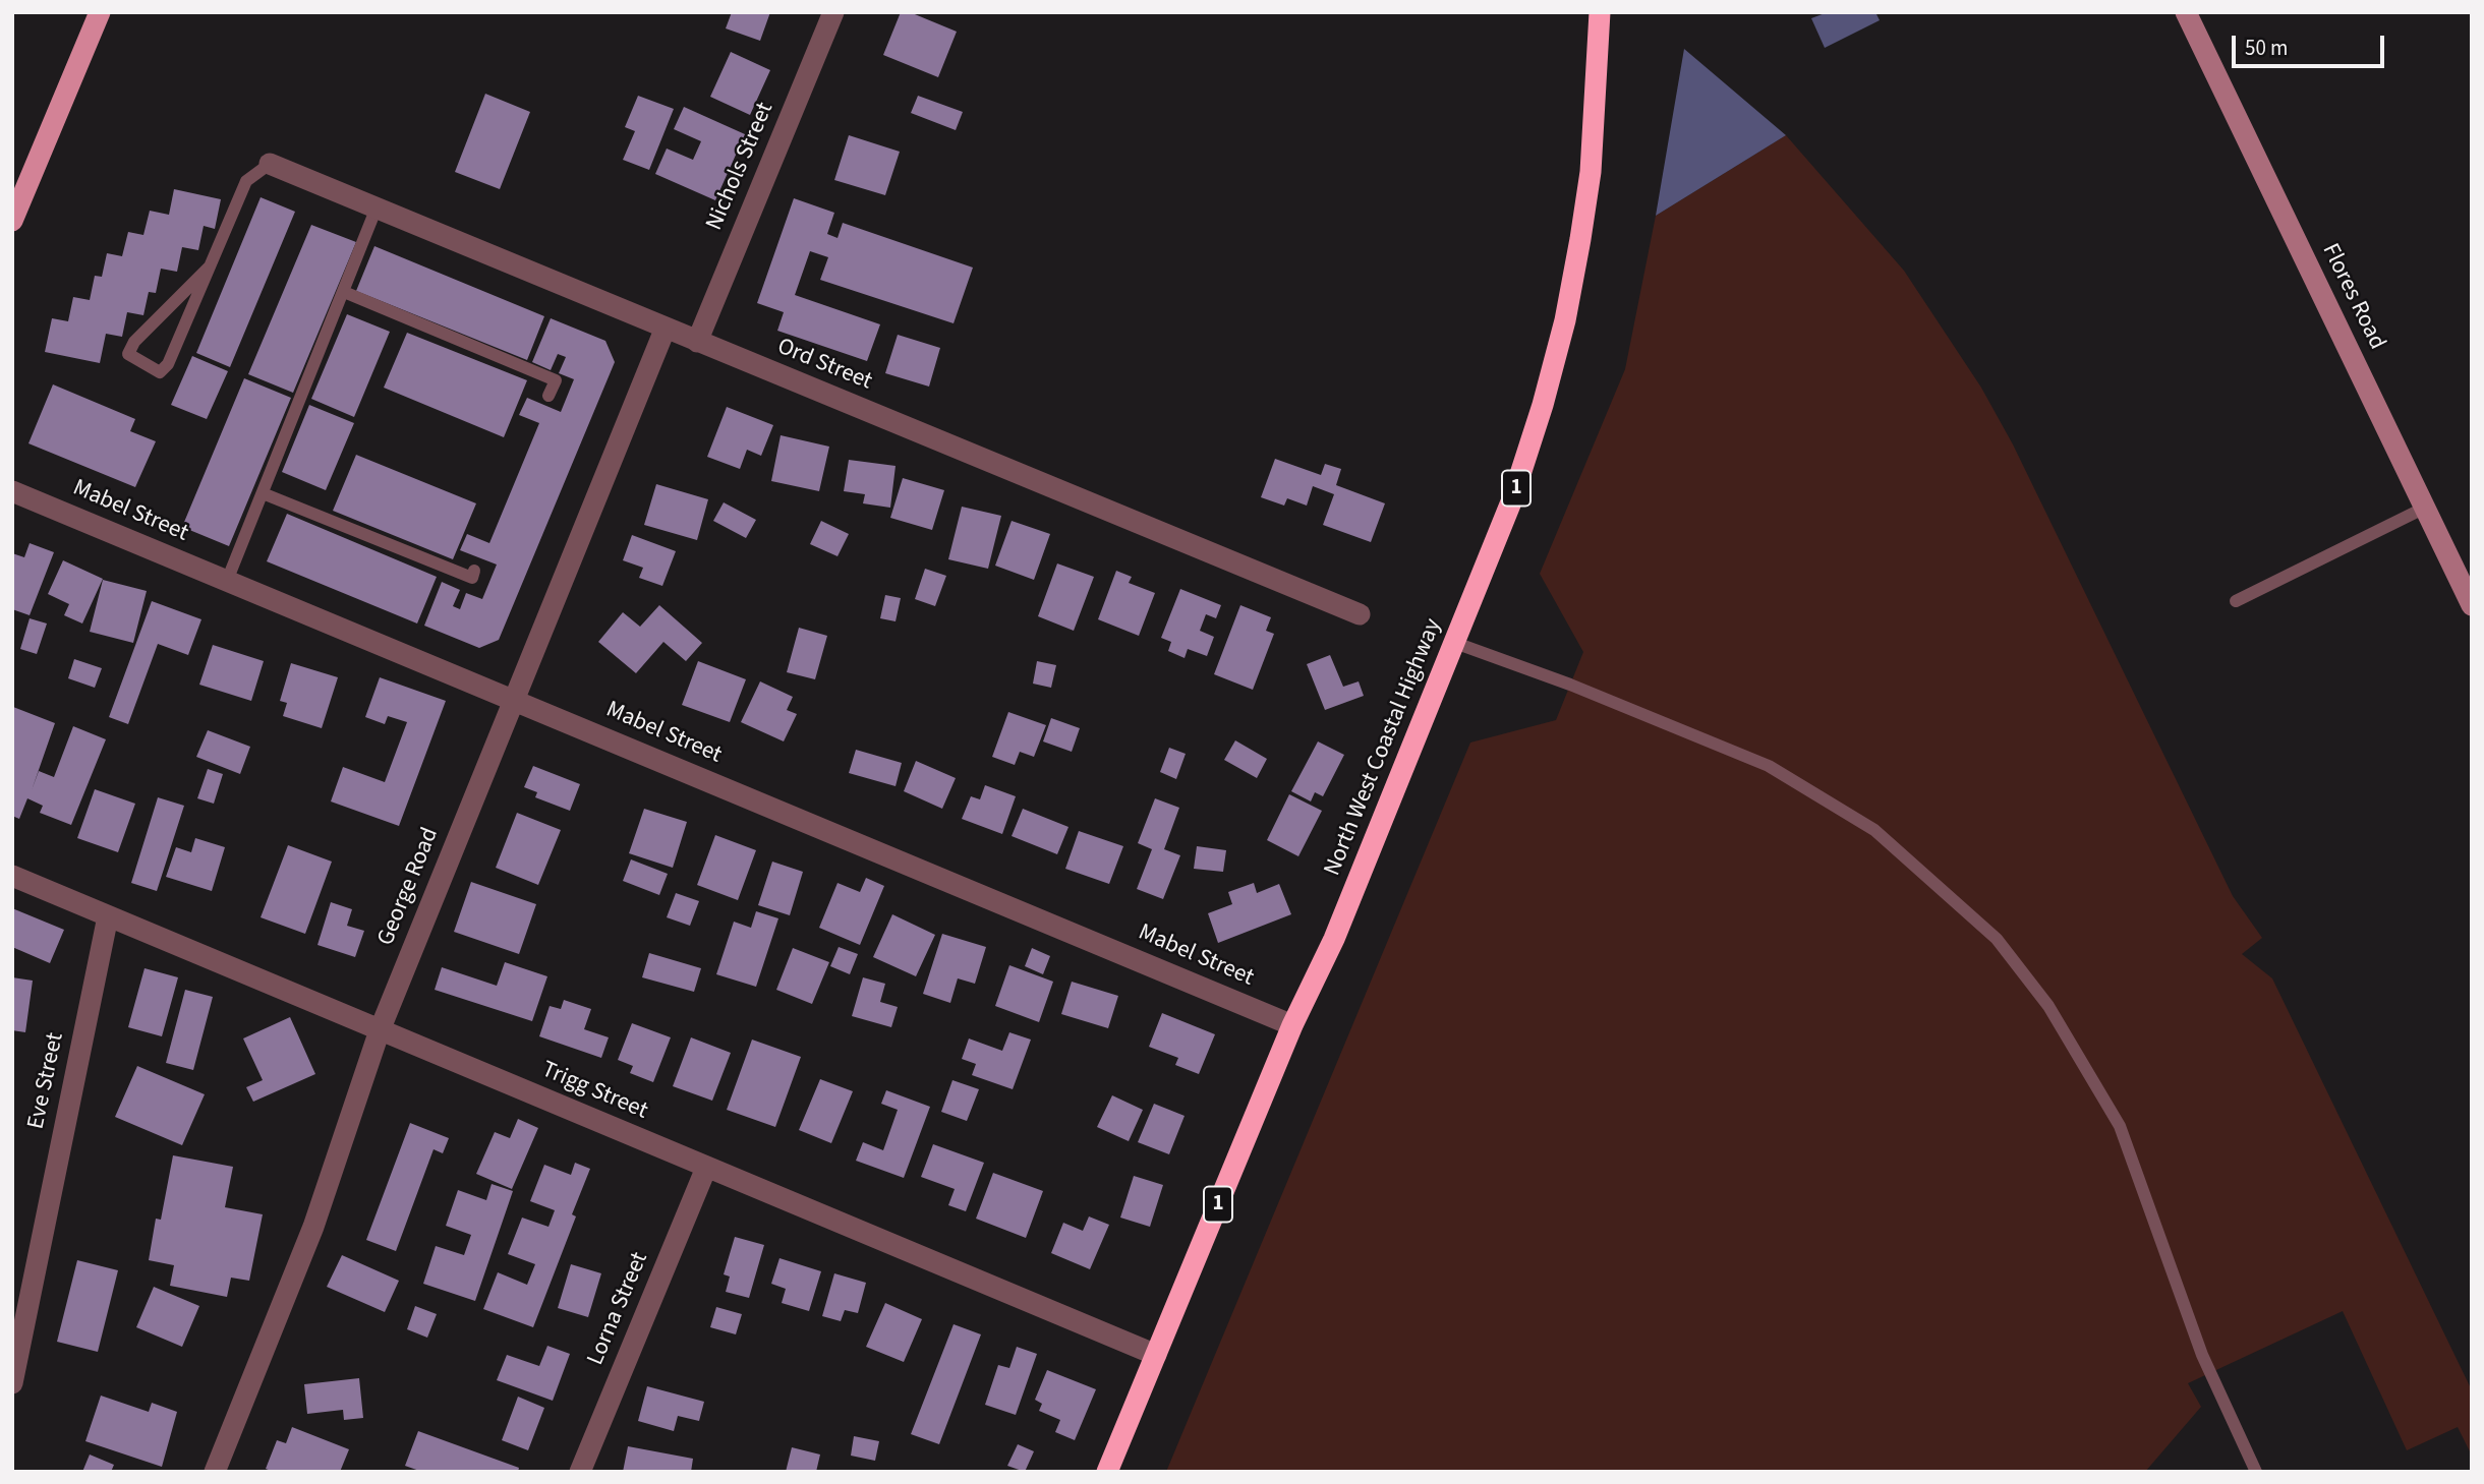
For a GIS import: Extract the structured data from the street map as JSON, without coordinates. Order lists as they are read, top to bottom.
{
  "streets": {
    "highway": ["1", "North West Coastal Highway"],
    "main road": ["Flores Road"],
    "street": [
      "Nichols Street",
      "Ord Street",
      "Mabel Street",
      "George Road",
      "Eve Street",
      "Trigg Street",
      "Lorna Street"
    ]
  },
  "crossings": [
    ["Nichols Street", "Ord Street"],
    ["Ord Street", "George Road"],
    ["Mabel Street", "North West Coastal Highway"],
    ["Mabel Street", "George Road"],
    ["North West Coastal Highway", "Trigg Street"],
    ["George Road", "Trigg Street"],
    ["Eve Street", "Trigg Street"],
    ["Trigg Street", "Lorna Street"]
  ],
  "scale_bar": "50 m"
}
